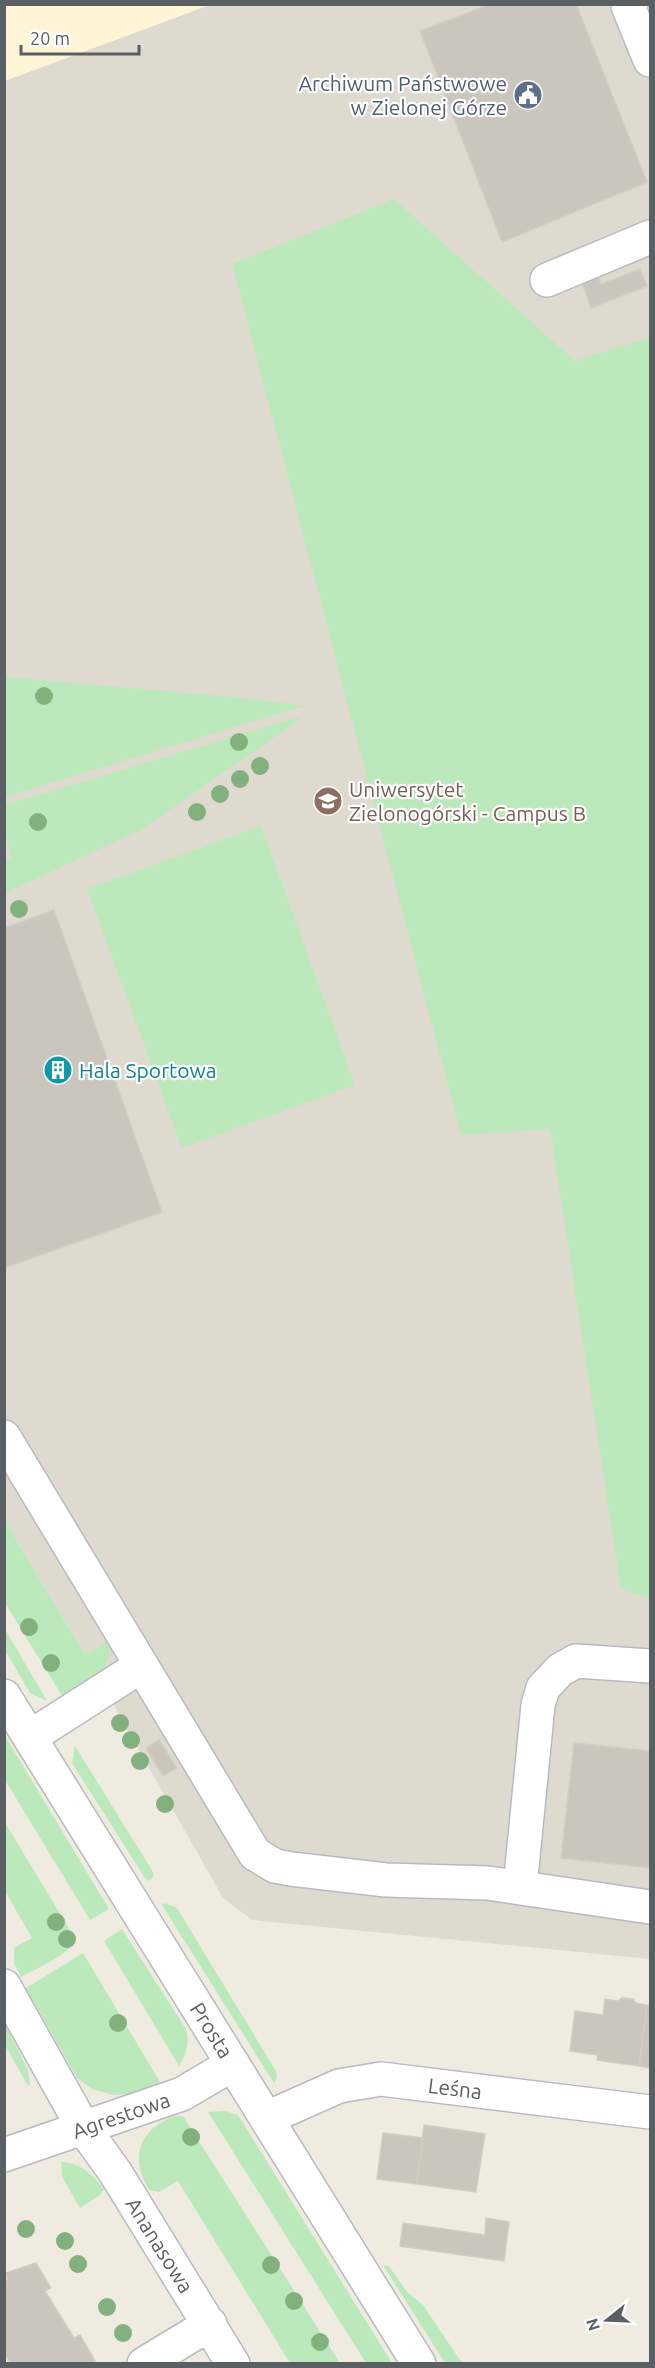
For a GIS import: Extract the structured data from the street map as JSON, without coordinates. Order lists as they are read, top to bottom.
{
  "streets": {
    "street": [
      "Prosta",
      "Leśna",
      "Agrestowa",
      "Ananasowa"
    ]
  },
  "crossings": [
    ["Prosta", "Leśna"],
    ["Prosta", "Agrestowa"],
    ["Agrestowa", "Ananasowa"]
  ],
  "places": {
    "public building": ["Archiwum Państwowe w Zielonej Górze"],
    "school or university": ["Uniwersytet Zielonogórski - Campus B"],
    "building": ["Hala Sportowa"]
  },
  "scale_bar": "20 m",
  "north": "left"
}
